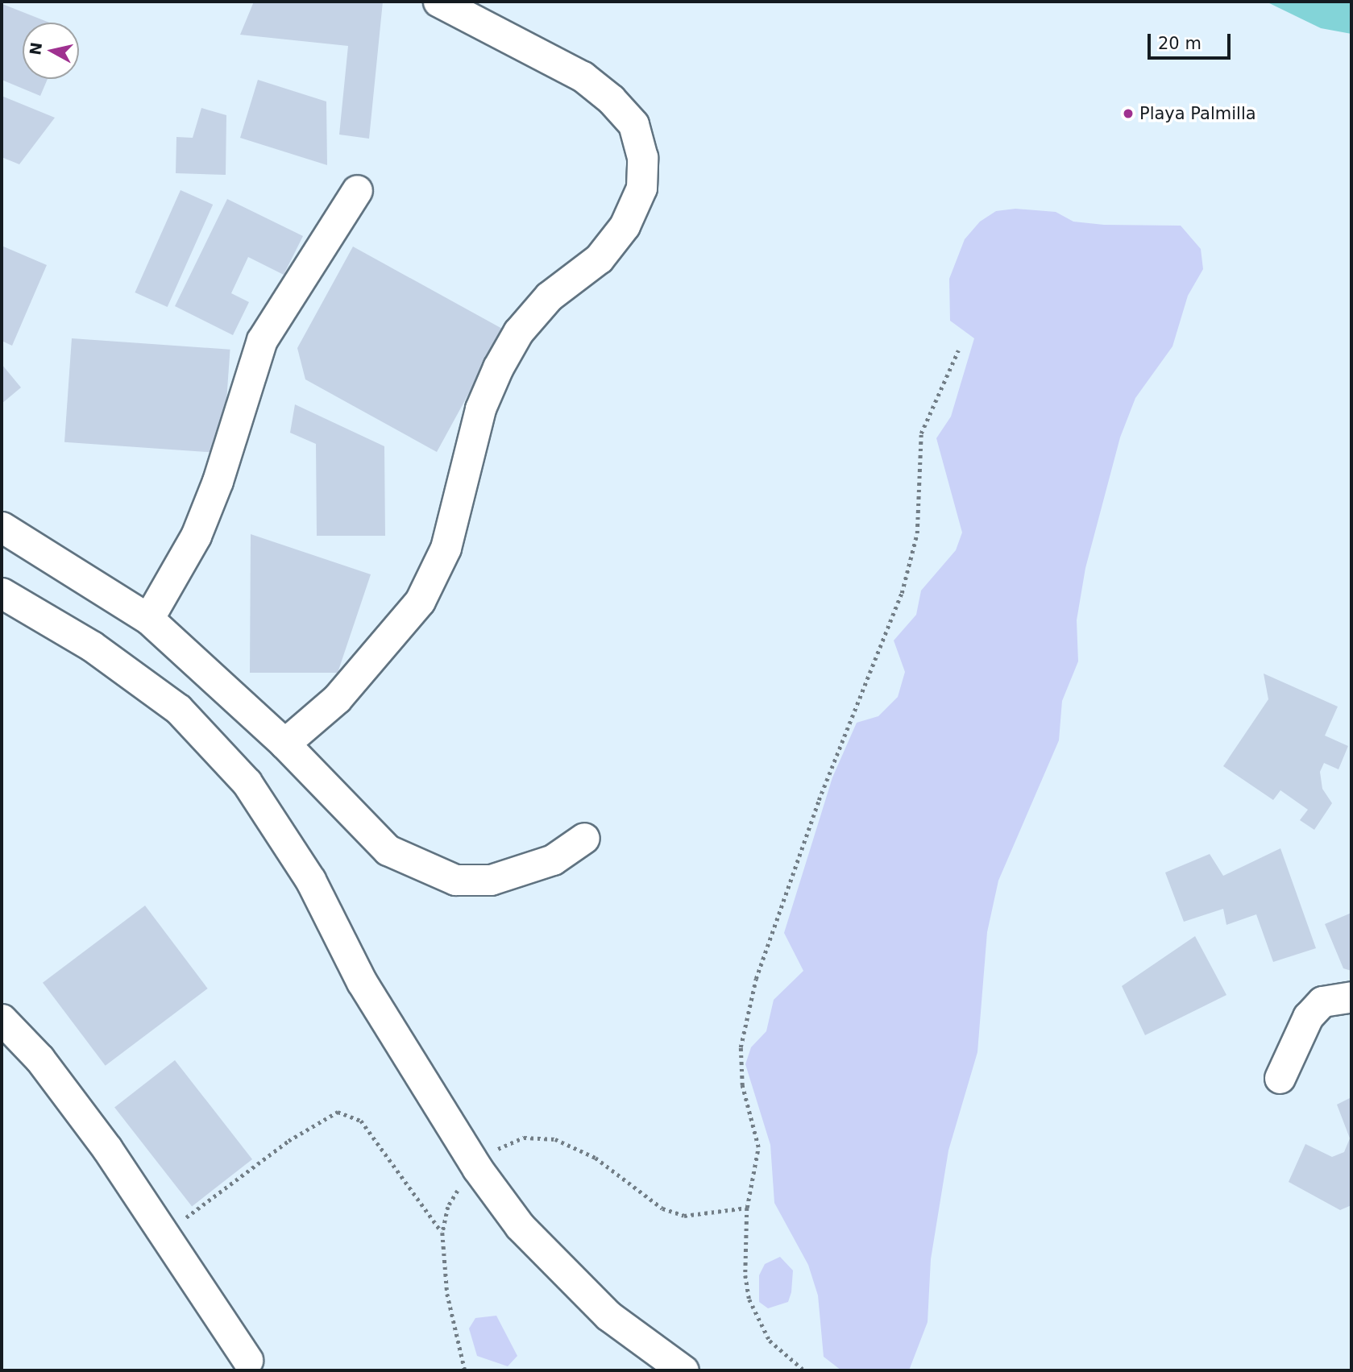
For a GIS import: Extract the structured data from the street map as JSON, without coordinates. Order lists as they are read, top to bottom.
{
  "places": ["Playa Palmilla"],
  "scale_bar": "20 m",
  "north": "left"
}
